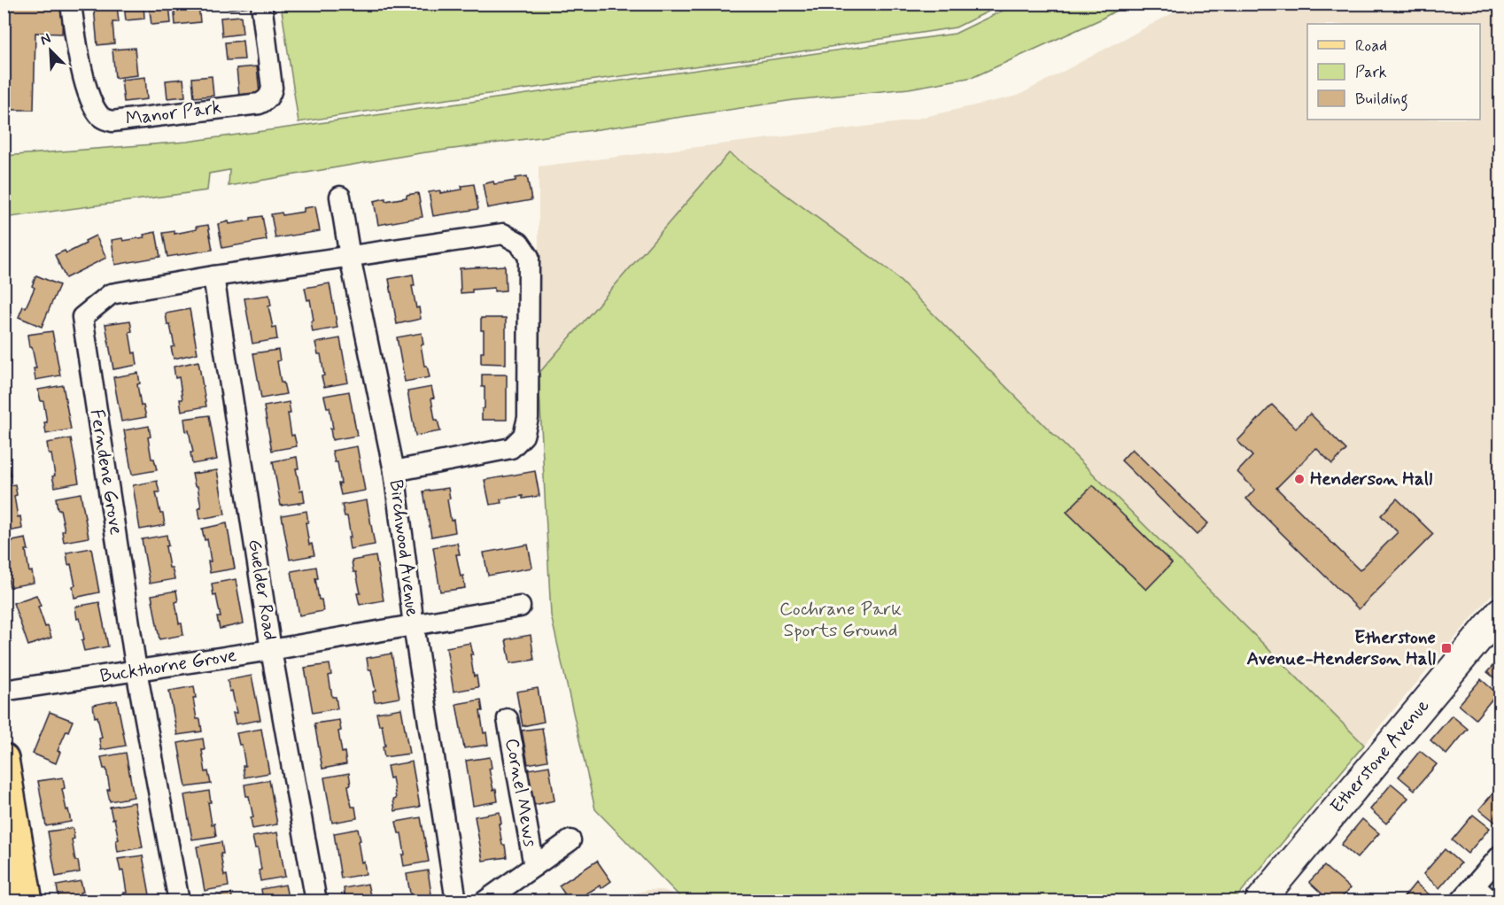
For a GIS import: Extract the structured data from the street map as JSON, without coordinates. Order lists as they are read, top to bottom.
{
  "streets": {
    "street": [
      "Manor Park",
      "Ferndene Grove",
      "Birchwood Avenue",
      "Guelder Road",
      "Buckthorne Grove",
      "Etherstone Avenue",
      "Cornel Mews"
    ]
  },
  "crossings": [
    ["Ferndene Grove", "Birchwood Avenue"],
    ["Ferndene Grove", "Guelder Road"],
    ["Ferndene Grove", "Buckthorne Grove"],
    ["Birchwood Avenue", "Buckthorne Grove"],
    ["Guelder Road", "Buckthorne Grove"]
  ],
  "parks": ["Cochrane Park Sports Ground"],
  "places": {
    "other": ["Henderson Hall"],
    "transit": ["Etherstone Avenue-Henderson Hall"]
  },
  "legend": ["Road", "Park", "Building"],
  "north": "top left"
}
